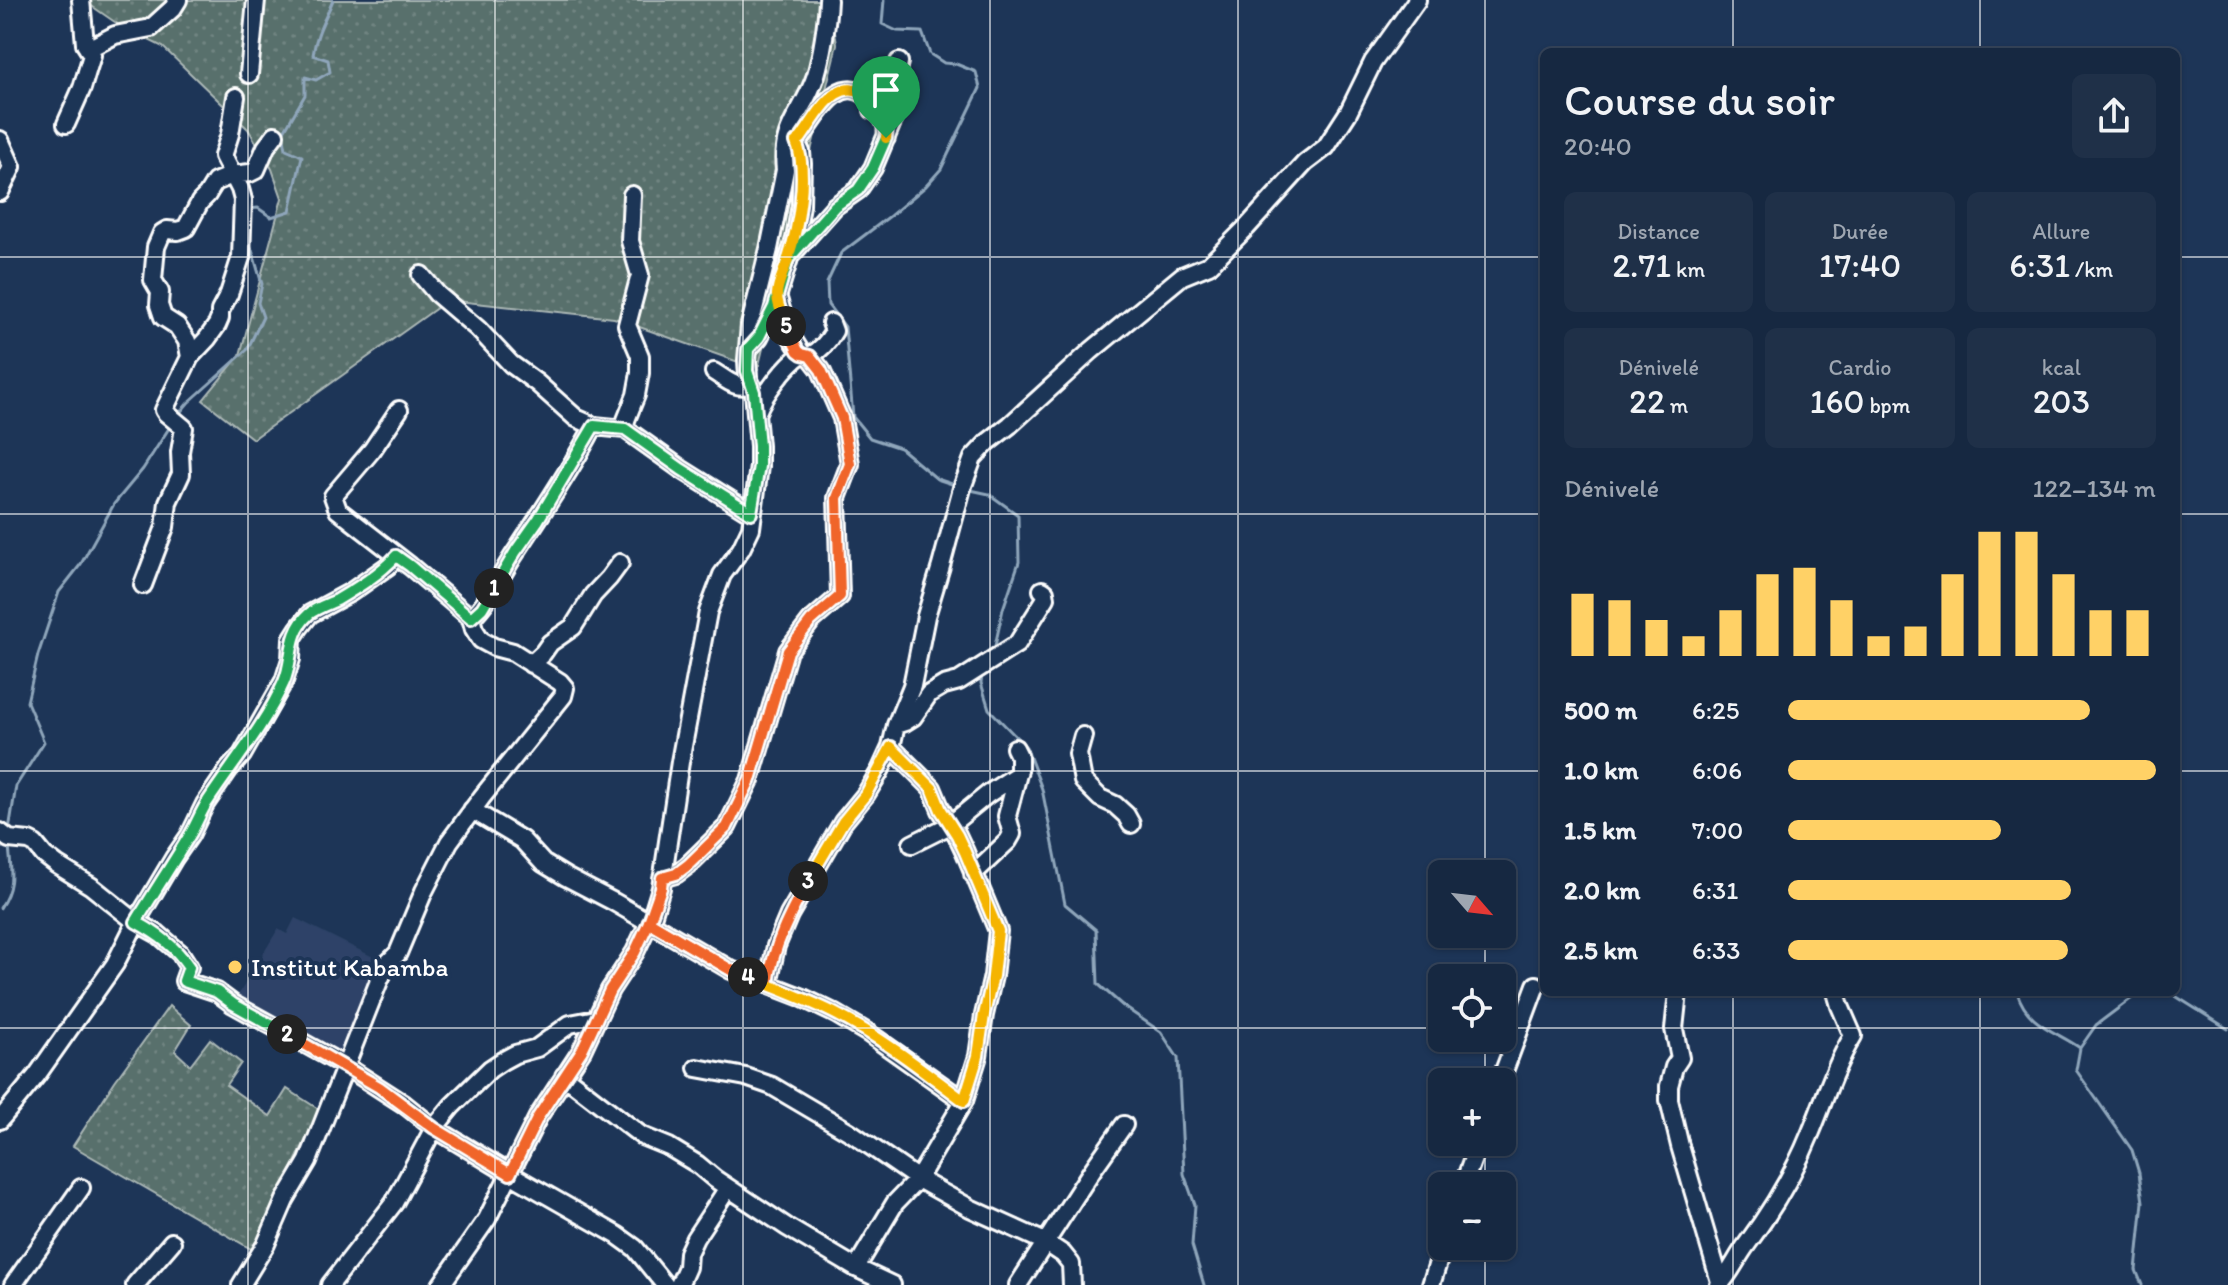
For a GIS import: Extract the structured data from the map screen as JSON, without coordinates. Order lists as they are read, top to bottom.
{
  "places": ["Institut Kabamba"],
  "north": "bottom right",
  "page": {
    "heading": ["Course du soir", "20:40"],
    "stats": [
      ["Distance", "2.71 km"],
      ["Durée", "17:40"],
      ["Allure", "6:31 /km"],
      ["Dénivelé", "22 m"],
      ["Cardio", "160 bpm"],
      ["kcal", "203"]
    ],
    "pins": [
      "5",
      "1",
      "3",
      "4",
      "2"
    ],
    "chart": ["Dénivelé", "122–134 m"],
    "list": [
      {
        "name": "500 m",
        "note": "6:25"
      },
      {
        "name": "1.0 km",
        "note": "6:06"
      },
      {
        "name": "1.5 km",
        "note": "7:00"
      },
      {
        "name": "2.0 km",
        "note": "6:31"
      },
      {
        "name": "2.5 km",
        "note": "6:33"
      }
    ],
    "map_buttons": ["+", "−"]
  }
}
